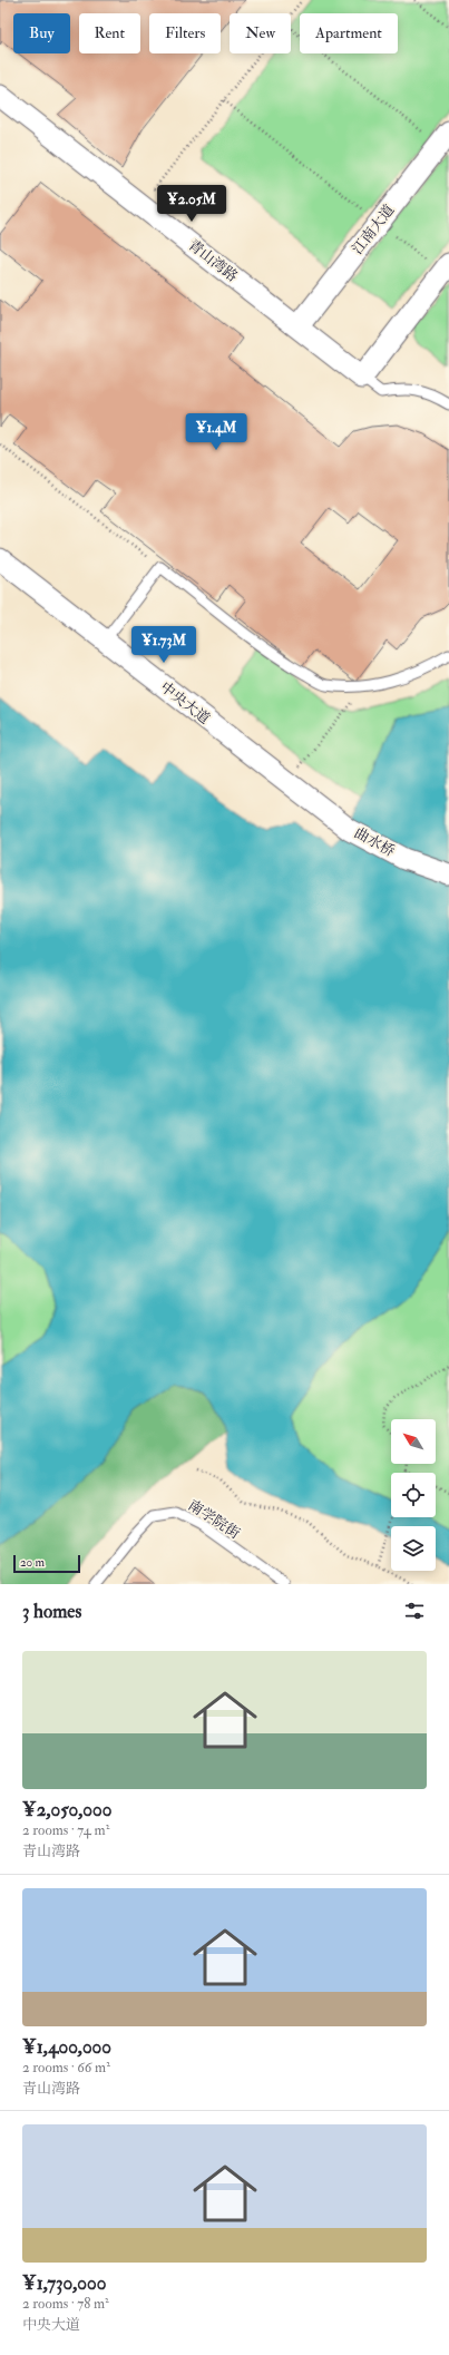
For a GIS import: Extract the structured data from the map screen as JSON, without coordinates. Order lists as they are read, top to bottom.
{
  "streets": {
    "street": [
      "江南大道",
      "青山湾路",
      "中央大道",
      "曲水桥"
    ],
    "lane": ["南学院街"]
  },
  "crossings": [
    ["江南大道", "青山湾路"],
    ["中央大道", "曲水桥"]
  ],
  "scale_bar": "20 m",
  "north": "top left",
  "page": {
    "chip": [
      "Buy",
      "Rent",
      "Filters",
      "New",
      "Apartment"
    ],
    "price": ["¥2.05M", "¥1.4M", "¥1.73M"],
    "scale": "20 m",
    "heading": "3 homes",
    "list": [
      {
        "name": "¥2,050,000",
        "note": "2 rooms · 74 m² · 青山湾路"
      },
      {
        "name": "¥1,400,000",
        "note": "2 rooms · 66 m² · 青山湾路"
      },
      {
        "name": "¥1,730,000",
        "note": "2 rooms · 78 m² · 中央大道"
      }
    ]
  }
}
